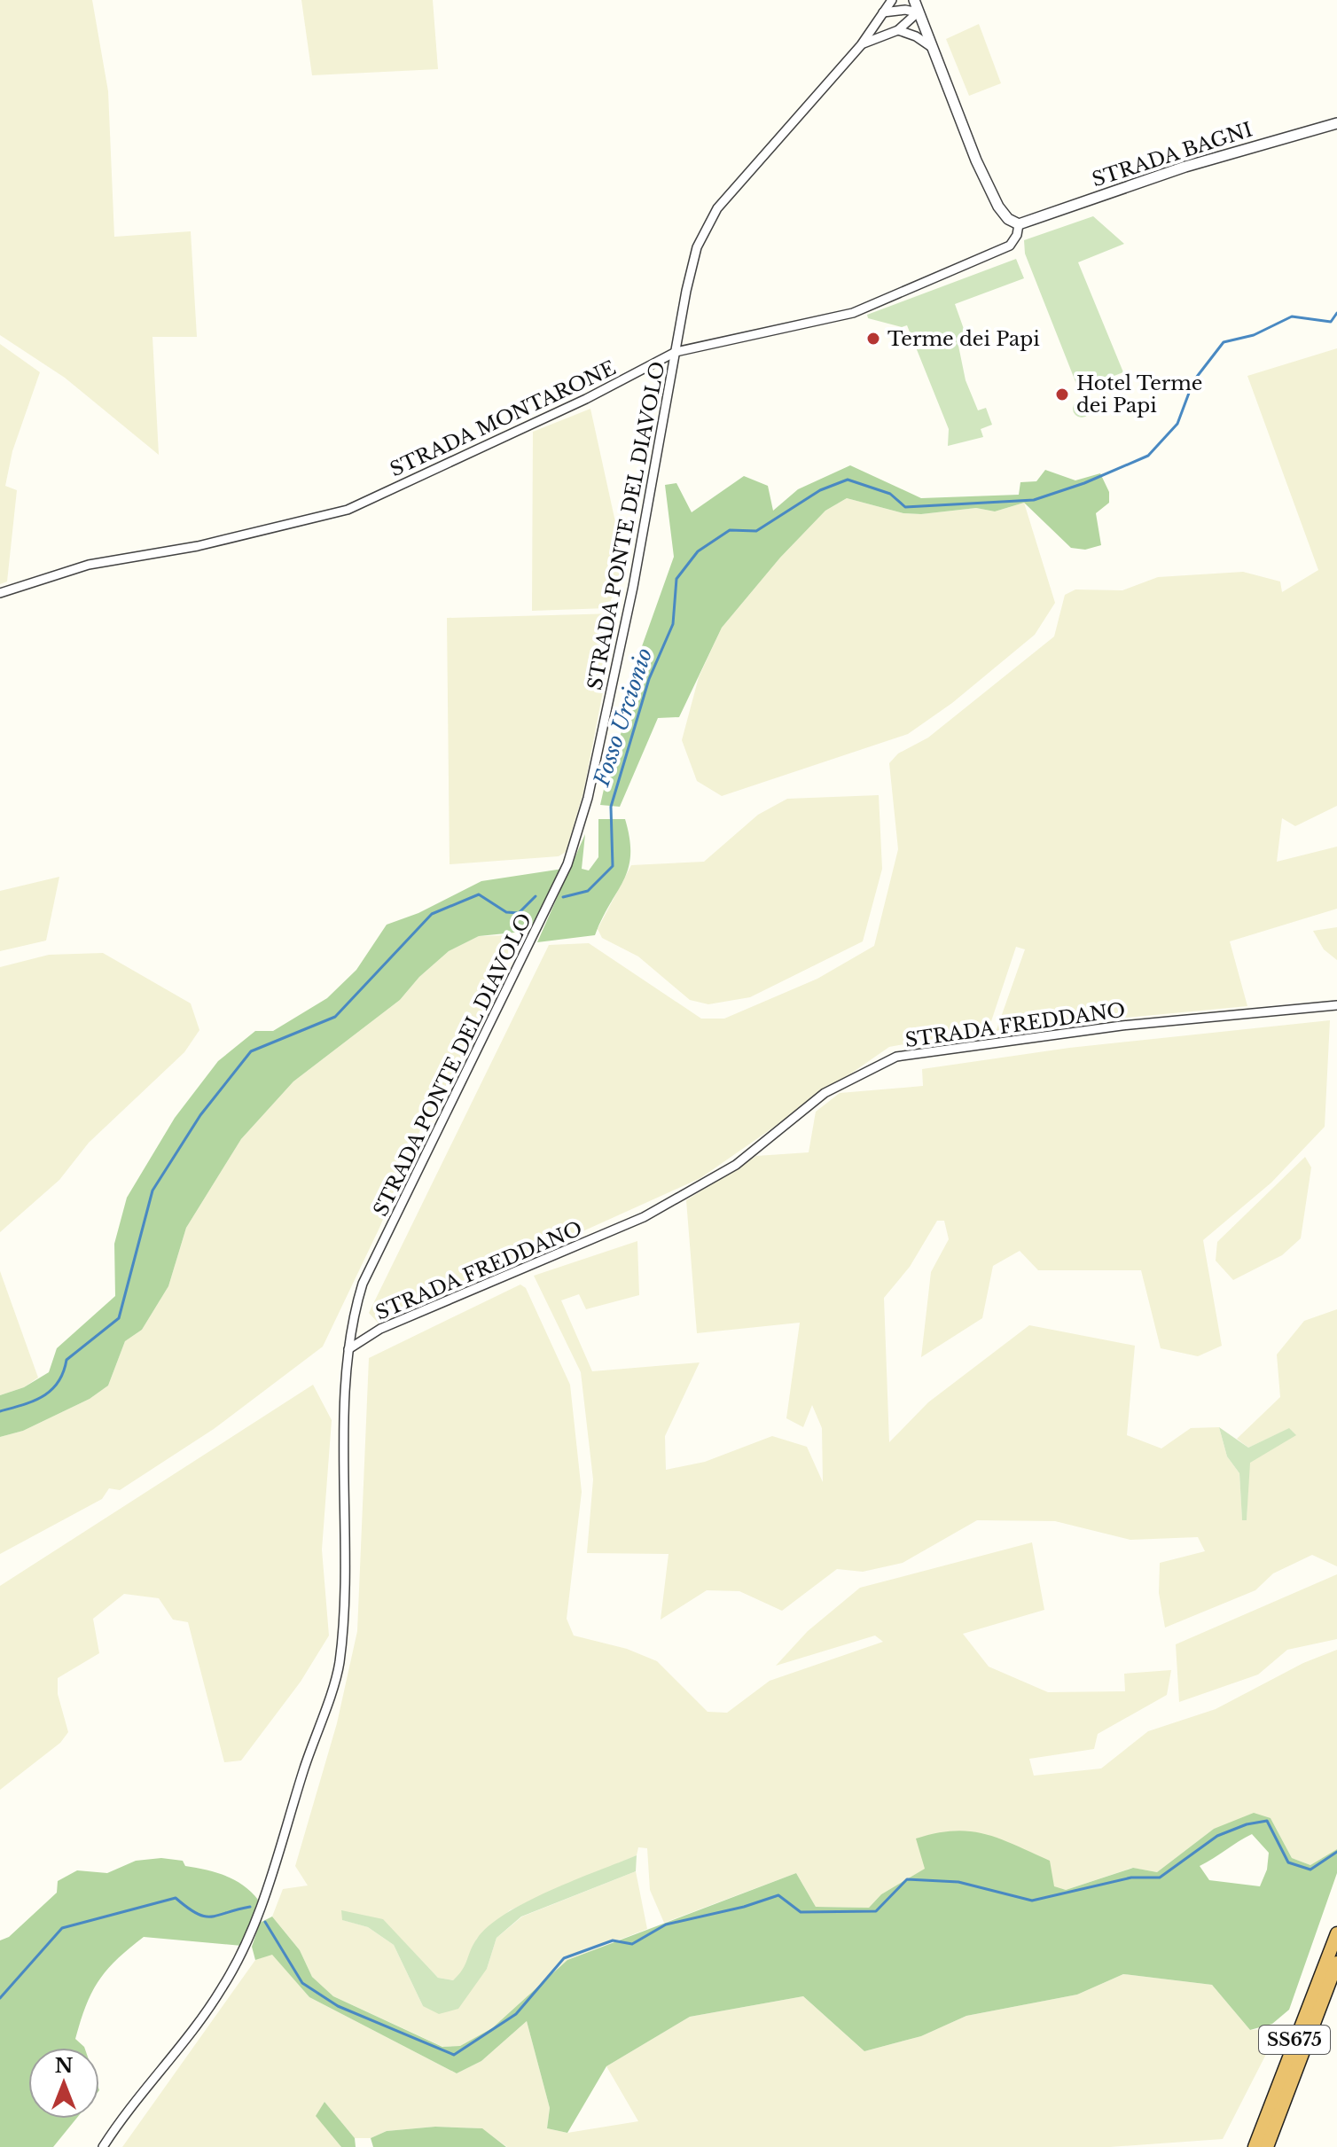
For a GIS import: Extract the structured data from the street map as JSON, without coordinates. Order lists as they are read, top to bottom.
{
  "streets": {
    "highway": ["SS675"],
    "street": [
      "STRADA BAGNI",
      "STRADA MONTARONE",
      "STRADA PONTE DEL DIAVOLO",
      "STRADA FREDDANO"
    ]
  },
  "crossings": [
    ["STRADA BAGNI", "STRADA MONTARONE"],
    ["STRADA MONTARONE", "STRADA PONTE DEL DIAVOLO"],
    ["STRADA PONTE DEL DIAVOLO", "STRADA FREDDANO"]
  ],
  "water": ["Fosso Urcionio"],
  "places": ["Terme dei Papi", "Hotel Terme dei Papi"],
  "north": "top"
}
